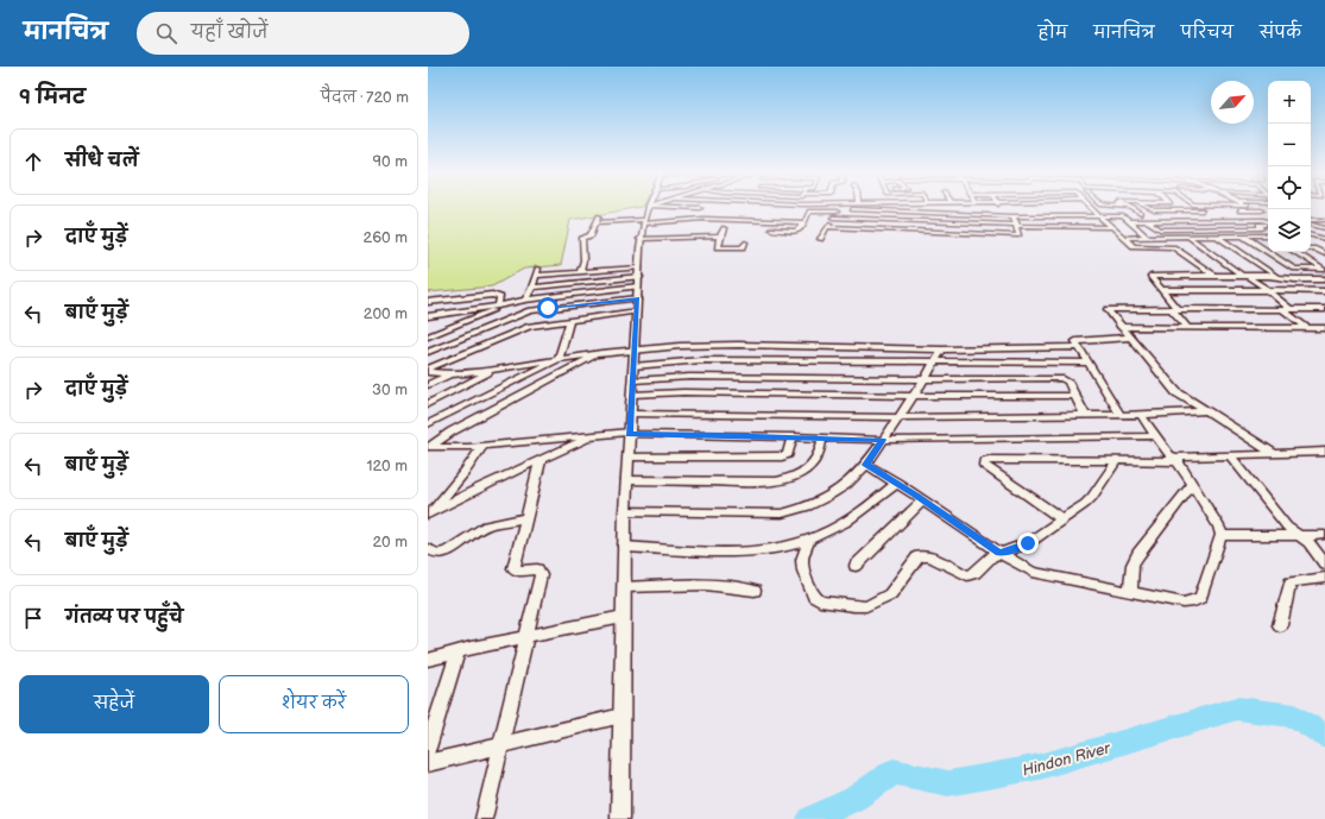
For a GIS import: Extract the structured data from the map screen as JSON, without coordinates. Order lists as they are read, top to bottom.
{
  "water": ["Hindon River"],
  "north": "top right",
  "page": {
    "header": "मानचित्र",
    "search": "यहाँ खोजें",
    "nav": [
      "होम",
      "मानचित्र",
      "परिचय",
      "संपर्क"
    ],
    "heading": ["9 मिनट", "पैदल · 720 m"],
    "map_buttons": ["+", "−"],
    "list": [
      ["सीधे चलें", "90 m"],
      ["दाएँ मुड़ें", "260 m"],
      ["बाएँ मुड़ें", "200 m"],
      ["दाएँ मुड़ें", "30 m"],
      ["बाएँ मुड़ें", "120 m"],
      ["बाएँ मुड़ें", "20 m"],
      "गंतव्य पर पहुँचे"
    ],
    "buttons": ["सहेजें", "शेयर करें"]
  }
}
